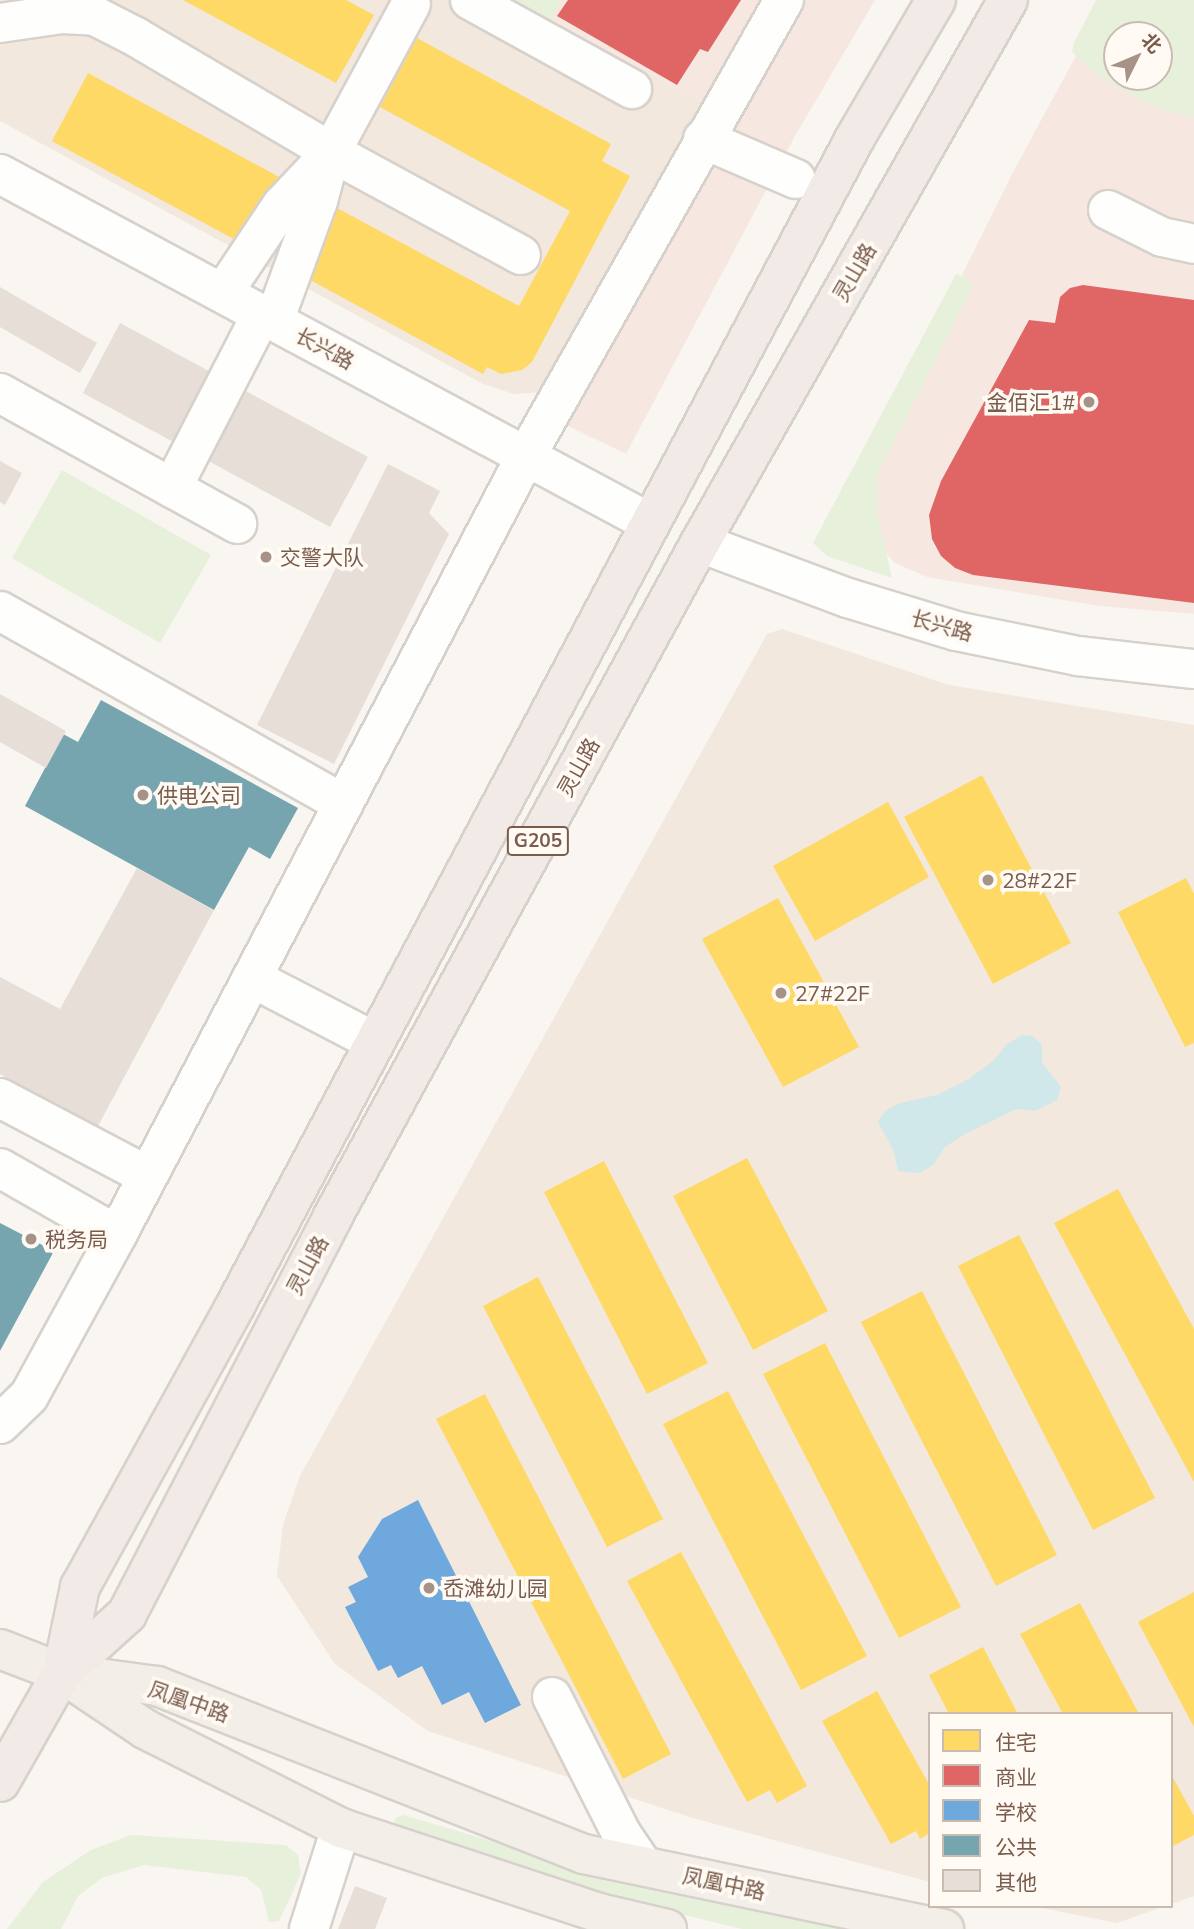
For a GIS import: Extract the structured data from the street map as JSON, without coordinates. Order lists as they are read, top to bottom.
{
  "streets": {
    "highway": ["灵山路", "G205"],
    "main road": ["凤凰中路"],
    "street": ["长兴路"]
  },
  "crossings": [
    ["灵山路", "长兴路"],
    ["灵山路", "凤凰中路"]
  ],
  "places": [
    "金佰汇1#",
    "交警大队",
    "供电公司",
    "28#22F",
    "27#22F",
    "税务局",
    "岙滩幼儿园"
  ],
  "legend": [
    "住宅",
    "商业",
    "学校",
    "公共",
    "其他"
  ],
  "north": "top right"
}
